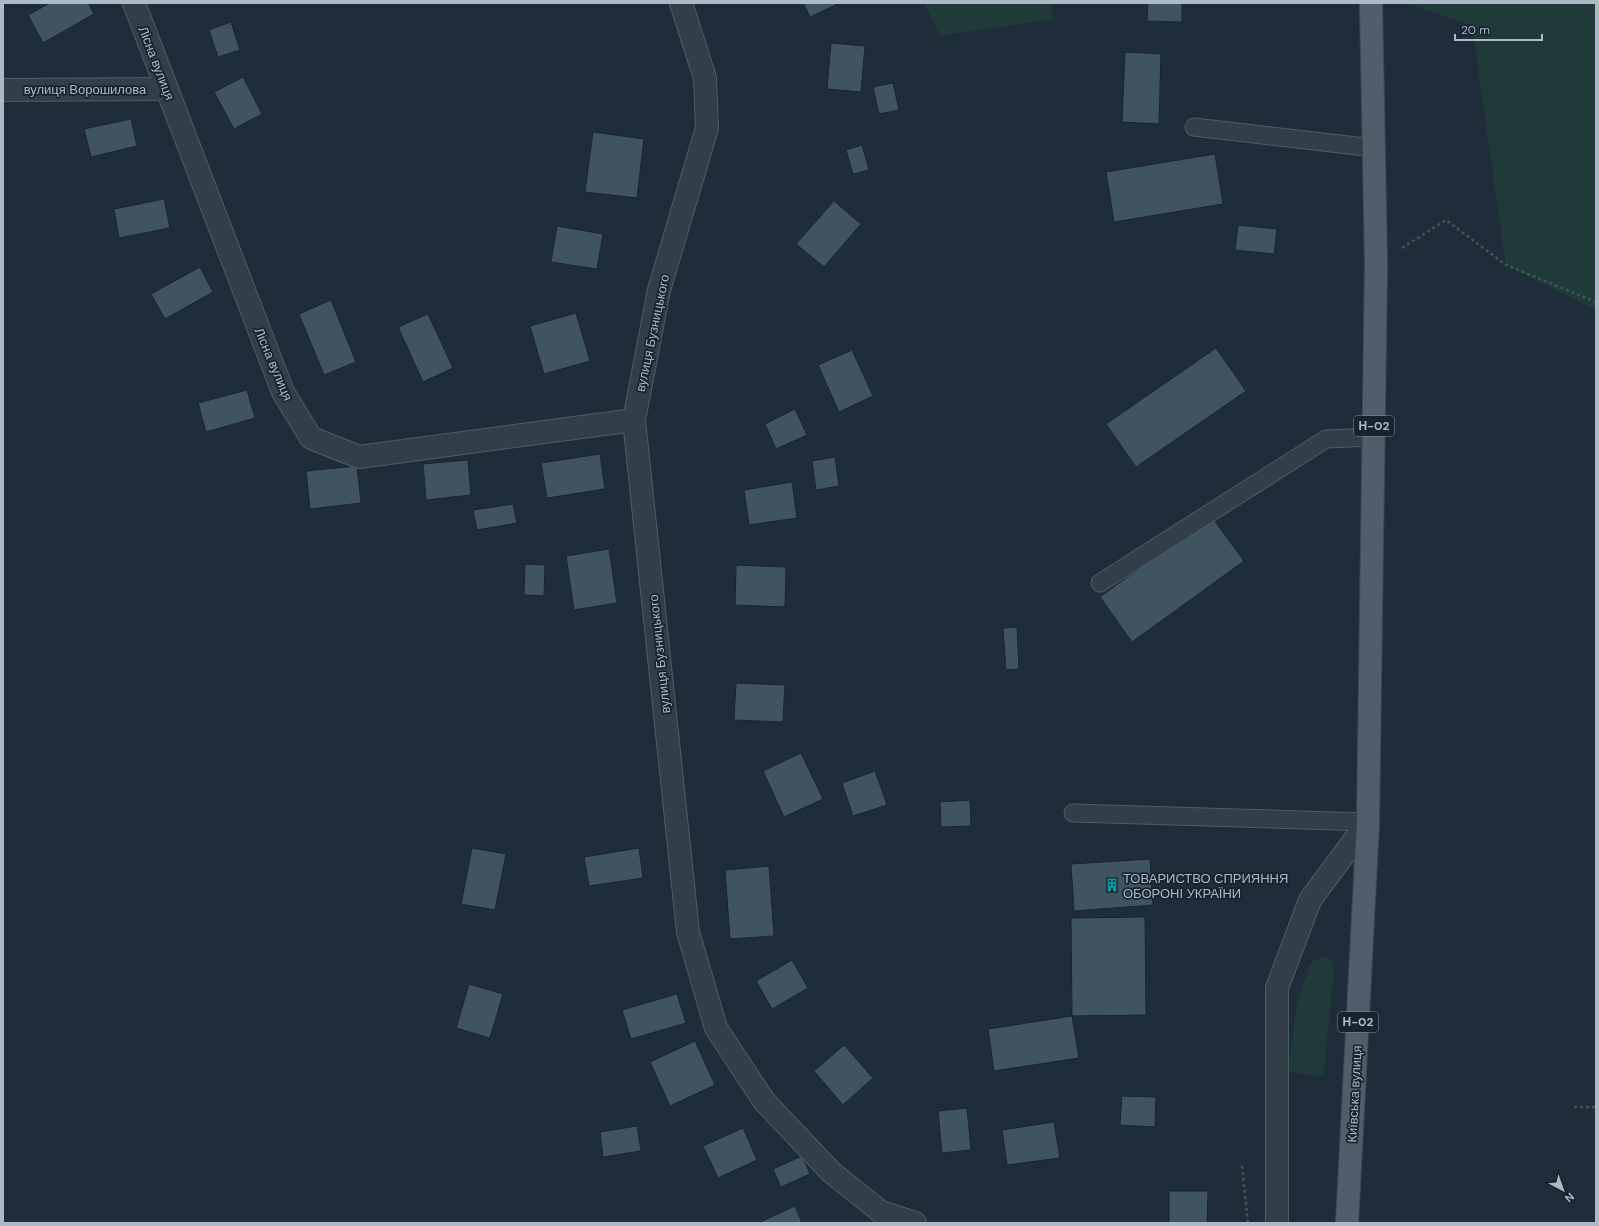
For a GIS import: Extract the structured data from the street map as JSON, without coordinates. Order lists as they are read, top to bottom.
{
  "streets": {
    "main road": ["Н-02", "Київська вулиця"],
    "street": ["Лісна вулиця", "вулиця Ворошилова", "вулиця Бузницького"]
  },
  "crossings": [
    ["Лісна вулиця", "вулиця Ворошилова"],
    ["Лісна вулиця", "вулиця Бузницького"],
    ["Н-02", "Київська вулиця"]
  ],
  "places": {
    "building": ["ТОВАРИСТВО СПРИЯННЯ ОБОРОНІ УКРАЇНИ"]
  },
  "scale_bar": "20 m",
  "north": "bottom right"
}
